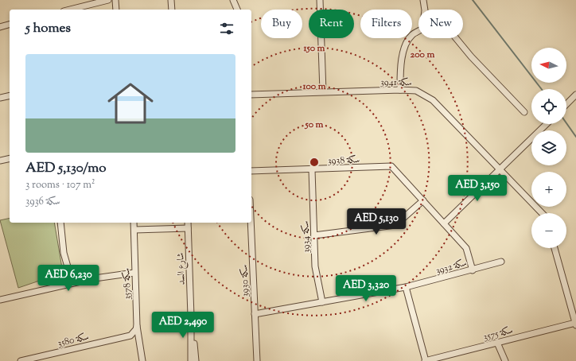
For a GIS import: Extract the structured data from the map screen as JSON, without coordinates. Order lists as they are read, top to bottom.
{
  "streets": {
    "street": [
      "سكة 3941",
      "سكة 3938",
      "سكة 3934",
      "سكة 3932",
      "شارع السد",
      "سكة 3930",
      "سكة 3578",
      "سكة 3575",
      "سكة 3580"
    ]
  },
  "crossings": [
    ["سكة 3938", "سكة 3934"],
    ["سكة 3938", "سكة 3932"],
    ["سكة 3934", "سكة 3932"],
    ["سكة 3932", "سكة 3930"],
    ["سكة 3578", "سكة 3580"]
  ],
  "north": "left",
  "page": {
    "chip": [
      "Buy",
      "Rent",
      "Filters",
      "New"
    ],
    "heading": "5 homes",
    "map_buttons": ["+", "−"],
    "list": [
      {
        "name": "AED 5,130/mo",
        "note": "3 rooms · 107 m² · سكة 3936"
      }
    ],
    "price": [
      "AED 3,150",
      "AED 5,130",
      "AED 6,230",
      "AED 3,320",
      "AED 2,490"
    ]
  },
  "rings": [
    "150 m",
    "200 m",
    "100 m",
    "50 m"
  ]
}
